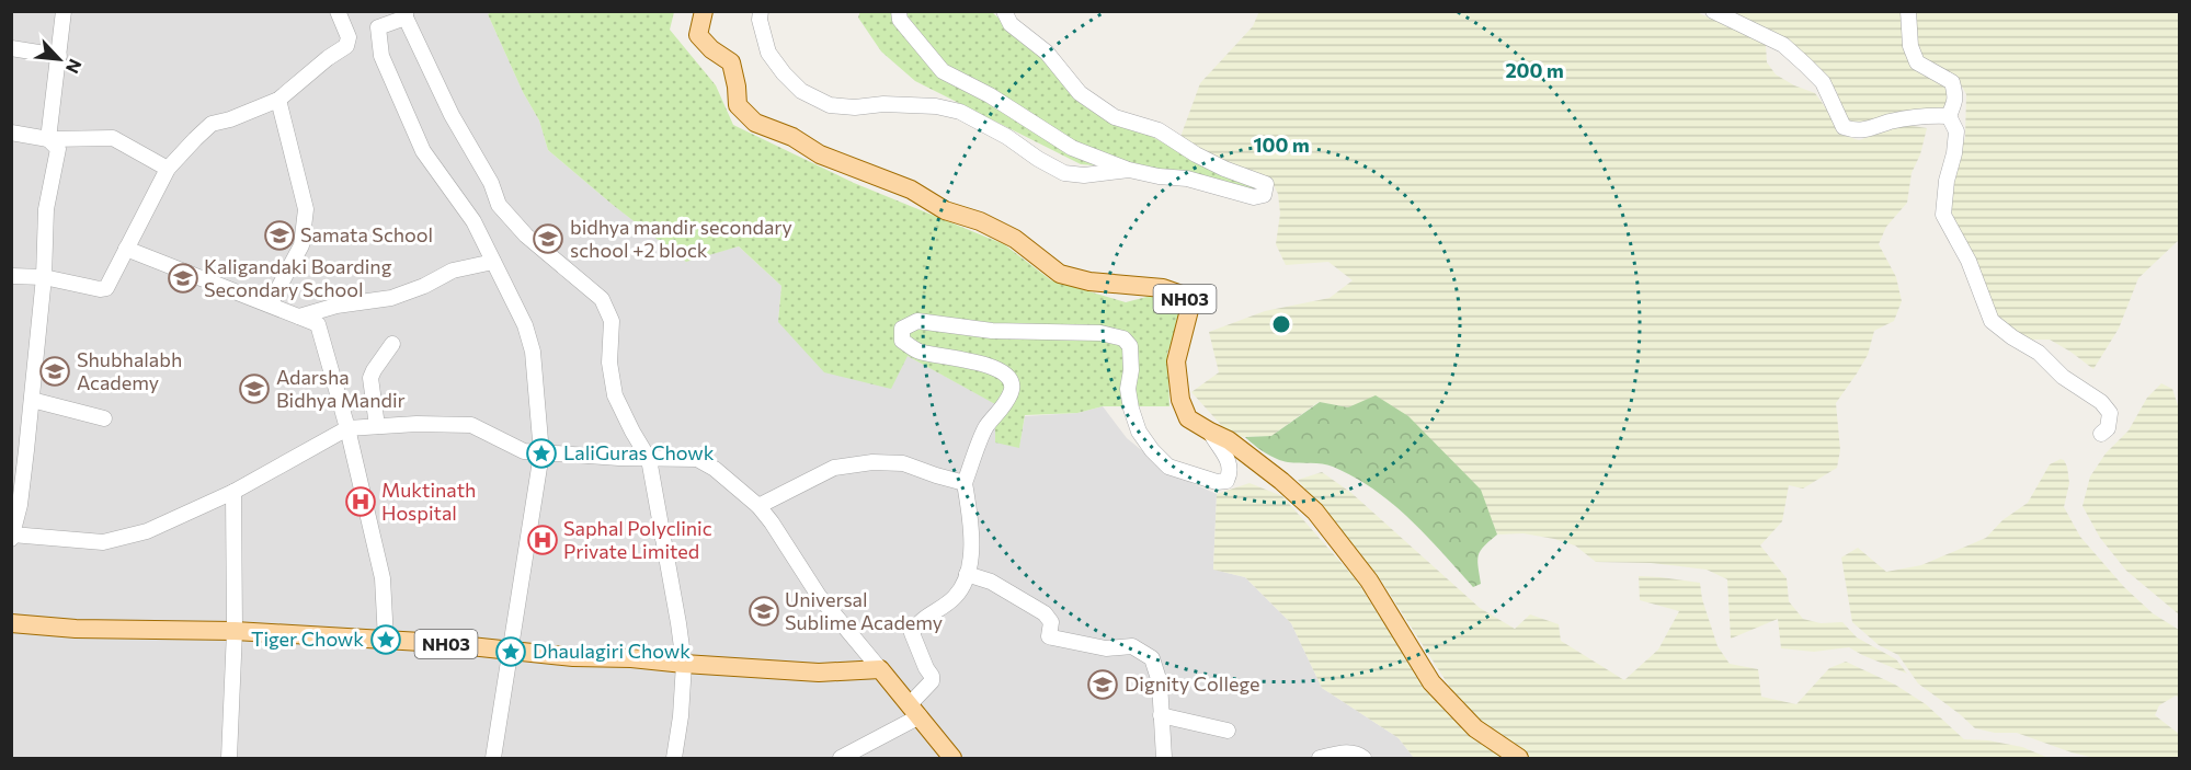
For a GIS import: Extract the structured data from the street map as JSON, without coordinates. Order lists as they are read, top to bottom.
{
  "streets": {
    "main road": ["NH03"]
  },
  "places": {
    "school or university": [
      "Samata School",
      "bidhya mandir secondary school +2 block",
      "Kaligandaki Boarding Secondary School",
      "Shubhalabh Academy",
      "Adarsha Bidhya Mandir",
      "Universal Sublime Academy",
      "Dignity College"
    ],
    "place": ["LaliGuras Chowk", "Tiger Chowk", "Dhaulagiri Chowk"],
    "hospital": ["Muktinath Hospital", "Saphal Polyclinic Private Limited"]
  },
  "north": "bottom right",
  "rings": ["200 m", "100 m"]
}
